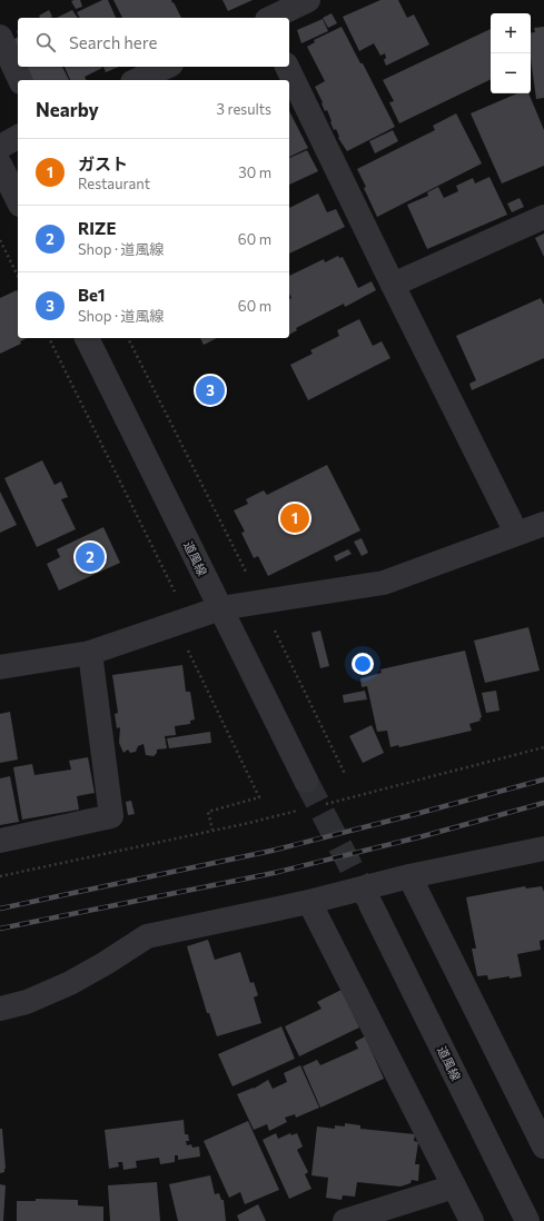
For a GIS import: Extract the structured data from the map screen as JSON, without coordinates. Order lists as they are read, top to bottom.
{
  "streets": {
    "street": ["道風線"]
  },
  "page": {
    "map_buttons": ["+", "−"],
    "search": "Search here",
    "heading": ["Nearby", "3 results"],
    "list": [
      {
        "mark": "1",
        "name": "ガスト",
        "note": "Restaurant",
        "value": "30 m"
      },
      {
        "mark": "2",
        "name": "RIZE",
        "note": "Shop · 道風線",
        "value": "60 m"
      },
      {
        "mark": "3",
        "name": "Be1",
        "note": "Shop · 道風線",
        "value": "60 m"
      }
    ],
    "pins": ["3", "1", "2"]
  }
}
